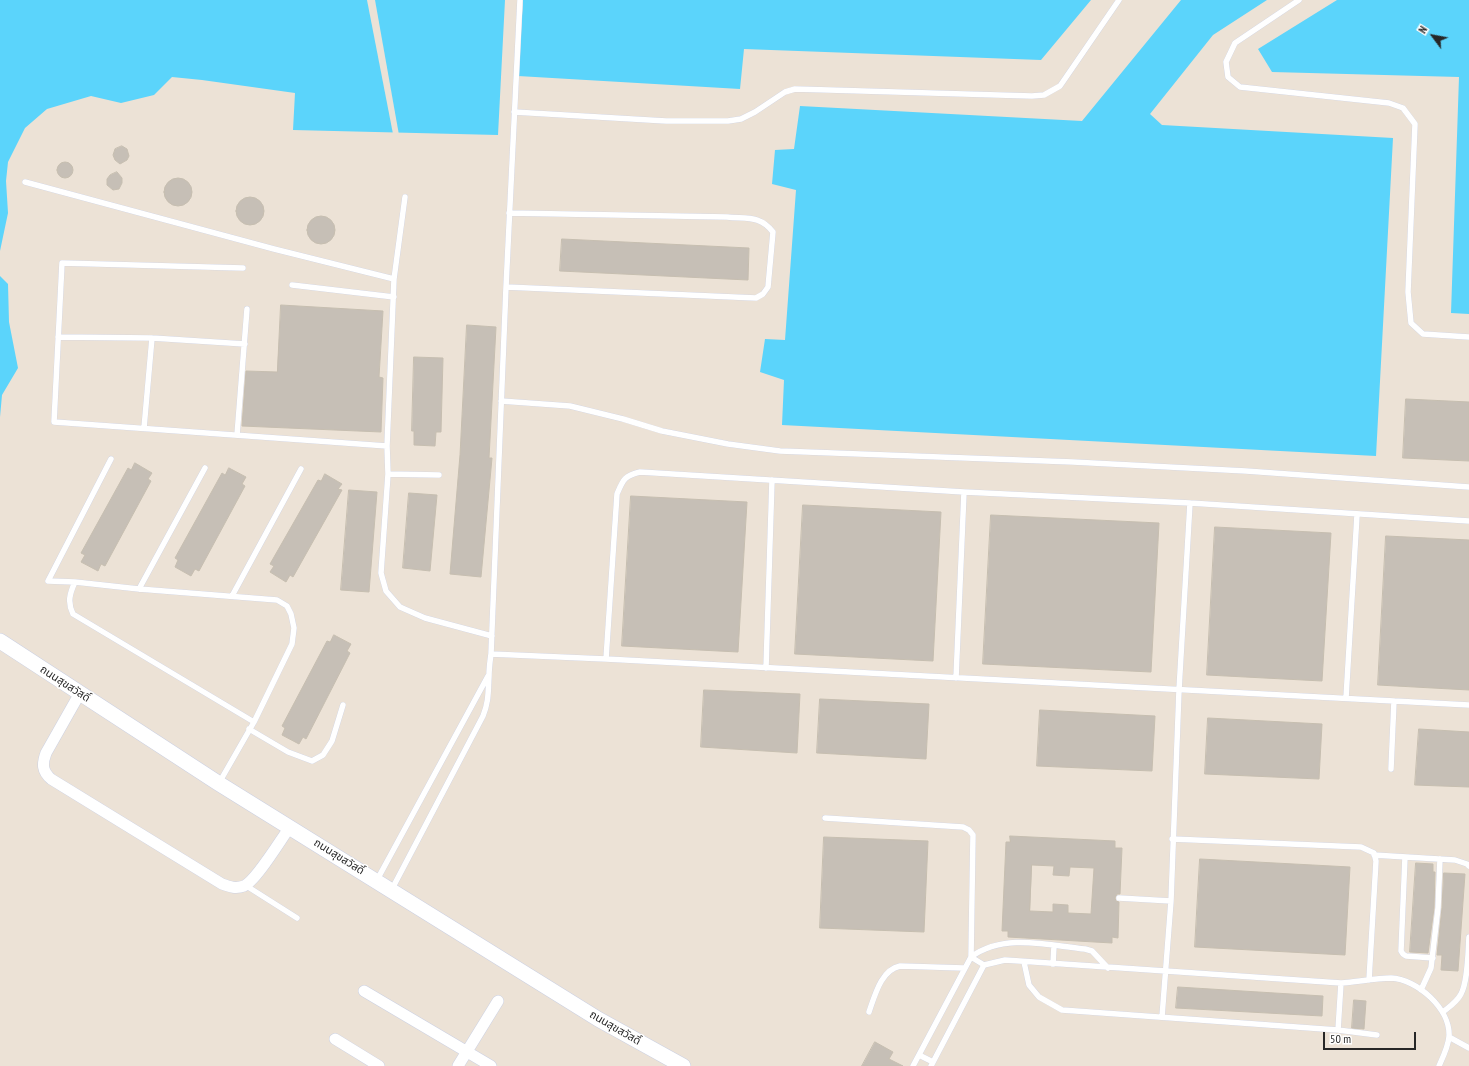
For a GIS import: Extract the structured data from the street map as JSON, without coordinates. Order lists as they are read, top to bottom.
{
  "streets": {
    "main road": ["ถนนสุขสวัสดิ์"]
  },
  "scale_bar": "50 m",
  "north": "top left"
}
